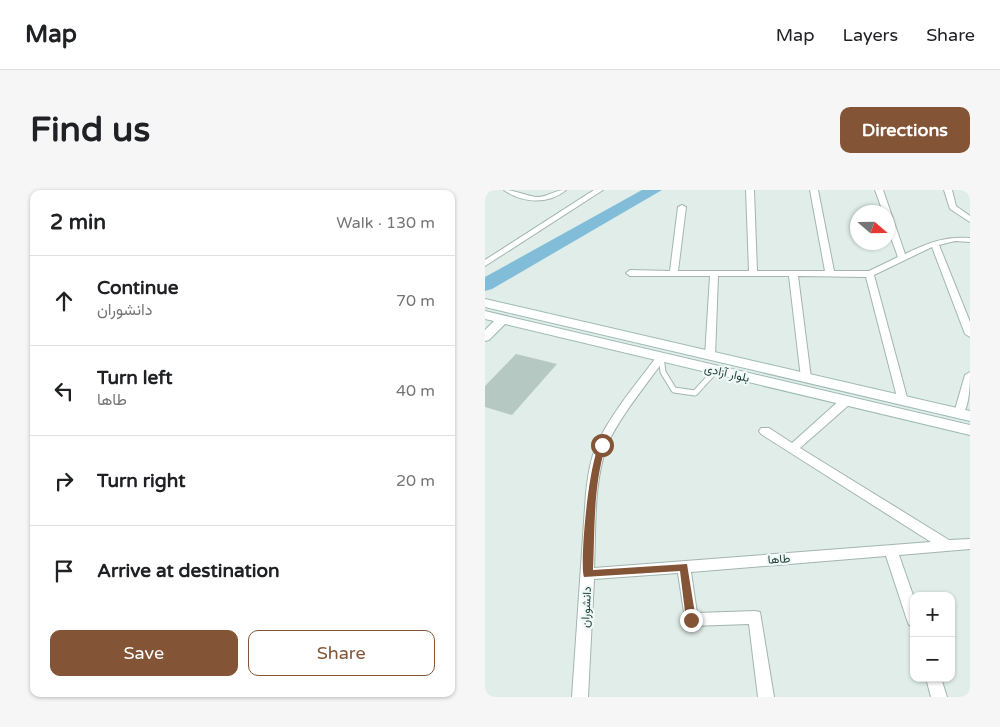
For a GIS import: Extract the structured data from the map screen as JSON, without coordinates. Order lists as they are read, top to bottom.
{
  "streets": {
    "main road": ["بلوار آزادی"],
    "street": ["طاها", "دانشوران"]
  },
  "crossings": [
    ["بلوار آزادی", "دانشوران"],
    ["طاها", "دانشوران"]
  ],
  "north": "right",
  "page": {
    "header": "Map",
    "nav": ["Map", "Layers", "Share"],
    "buttons": [
      "Directions",
      ["Save", "Share"]
    ],
    "title": "Find us",
    "heading": ["2 min", "Walk · 130 m"],
    "list": [
      ["Continue", "دانشوران", "70 m"],
      ["Turn left", "طاها", "40 m"],
      ["Turn right", "20 m"],
      "Arrive at destination"
    ],
    "map_buttons": ["+", "−"]
  }
}
